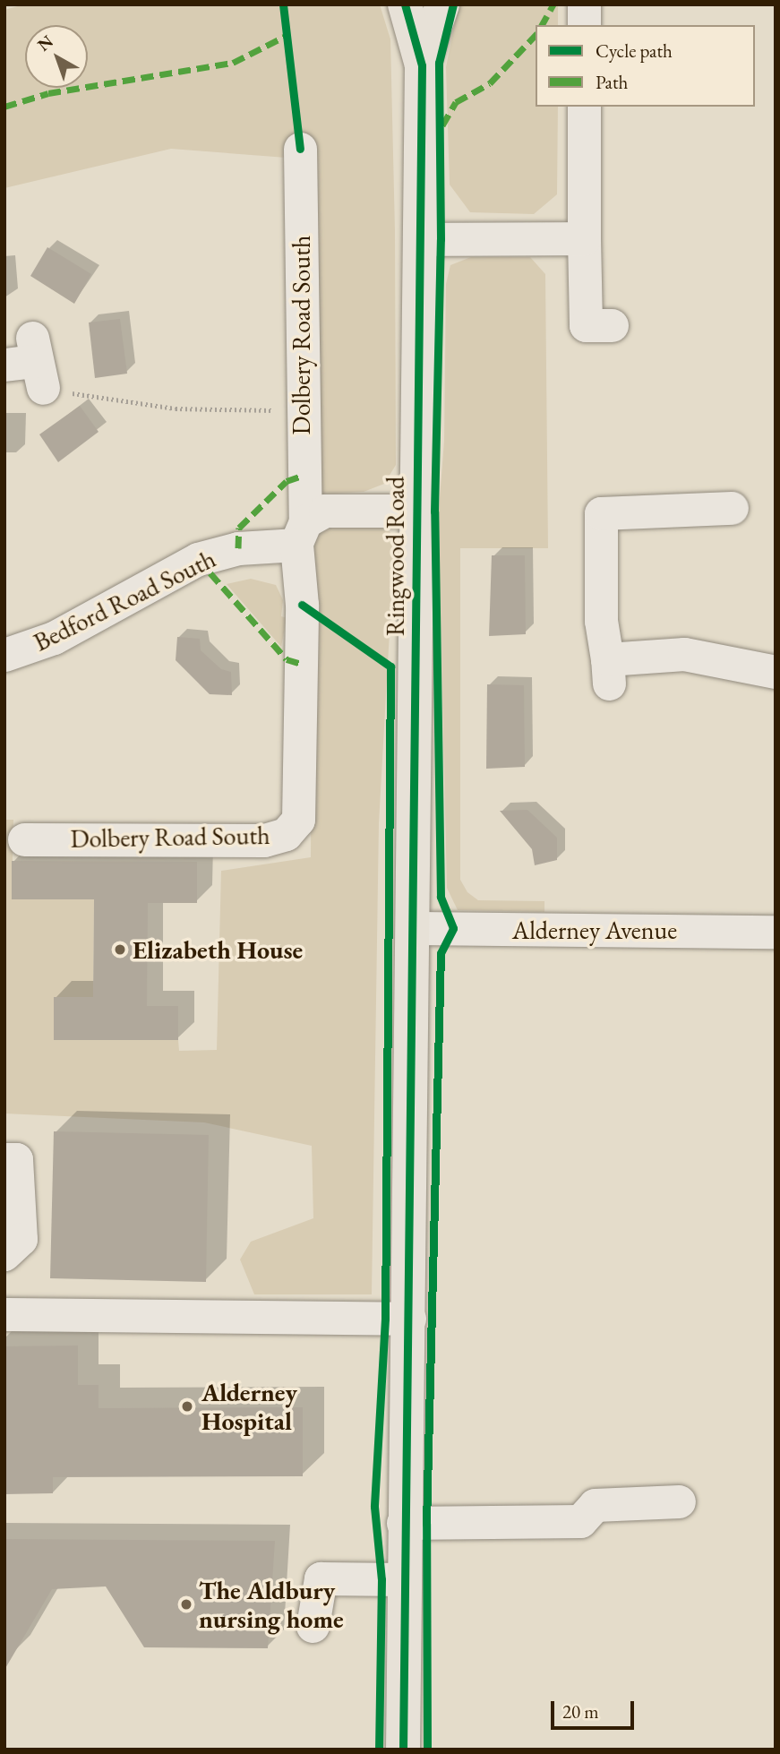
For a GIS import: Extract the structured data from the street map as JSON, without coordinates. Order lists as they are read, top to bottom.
{
  "streets": {
    "main road": ["Ringwood Road"],
    "street": ["Dolbery Road South", "Bedford Road South", "Alderney Avenue"]
  },
  "crossings": [
    ["Dolbery Road South", "Bedford Road South"],
    ["Ringwood Road", "Bedford Road South"],
    ["Ringwood Road", "Alderney Avenue"]
  ],
  "places": ["Elizabeth House", "Alderney Hospital", "The Aldbury nursing home"],
  "legend": ["Cycle path", "Path"],
  "scale_bar": "20 m",
  "north": "top left"
}
